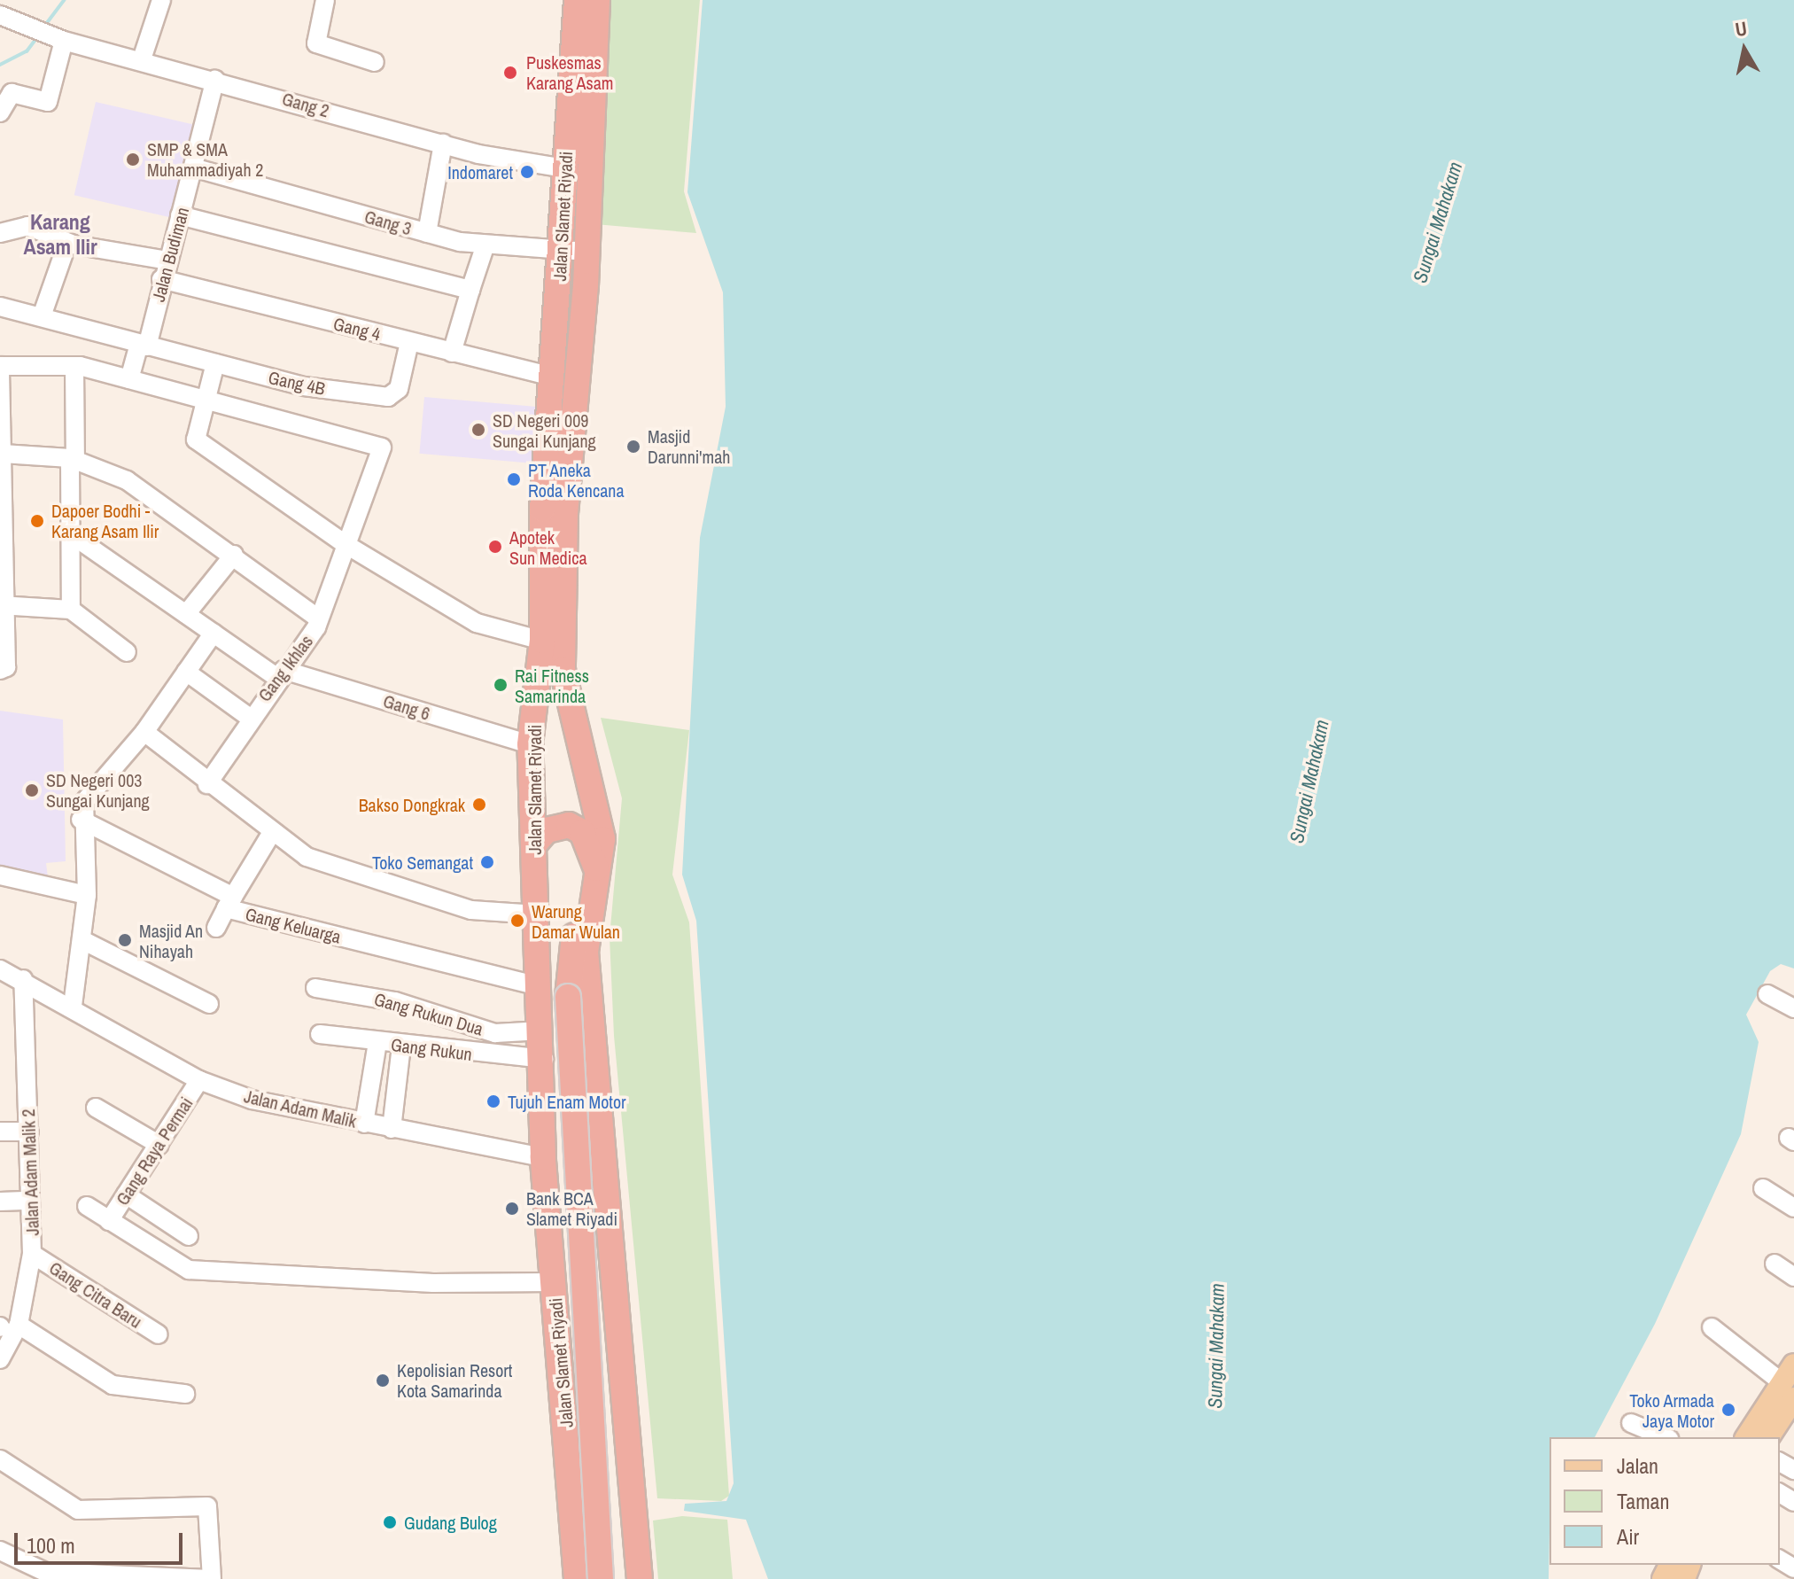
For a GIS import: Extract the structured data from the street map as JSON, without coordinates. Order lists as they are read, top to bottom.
{
  "streets": {
    "highway": ["Jalan Slamet Riyadi"],
    "street": [
      "Gang 2",
      "Gang 3",
      "Jalan Budiman",
      "Gang 4",
      "Gang 4B",
      "Gang Ikhlas",
      "Gang 6",
      "Gang Keluarga",
      "Gang Rukun Dua",
      "Gang Rukun",
      "Jalan Adam Malik",
      "Gang Raya Permai",
      "Jalan Adam Malik 2",
      "Gang Citra Baru"
    ]
  },
  "crossings": [
    ["Gang 2", "Jalan Slamet Riyadi"],
    ["Gang 2", "Jalan Budiman"],
    ["Jalan Slamet Riyadi", "Gang 3"],
    ["Jalan Slamet Riyadi", "Gang 4"],
    ["Jalan Slamet Riyadi", "Gang 6"],
    ["Jalan Slamet Riyadi", "Gang Keluarga"],
    ["Jalan Slamet Riyadi", "Gang Rukun Dua"],
    ["Jalan Slamet Riyadi", "Gang Rukun"],
    ["Jalan Slamet Riyadi", "Jalan Adam Malik"],
    ["Gang 3", "Jalan Budiman"],
    ["Jalan Budiman", "Gang 4"],
    ["Jalan Budiman", "Gang 4B"],
    ["Gang 4", "Gang 4B"],
    ["Gang Ikhlas", "Gang 6"],
    ["Jalan Adam Malik", "Gang Raya Permai"],
    ["Jalan Adam Malik", "Jalan Adam Malik 2"],
    ["Jalan Adam Malik 2", "Gang Citra Baru"]
  ],
  "districts": ["Karang Asam Ilir"],
  "water": ["Sungai Mahakam"],
  "places": [
    "Puskesmas Karang Asam",
    "SMP & SMA Muhammadiyah 2",
    "Indomaret",
    "SD Negeri 009 Sungai Kunjang",
    "Masjid Darunni'mah",
    "PT Aneka Roda Kencana",
    "Dapoer Bodhi - Karang Asam Ilir",
    "Apotek Sun Medica",
    "Rai Fitness Samarinda",
    "SD Negeri 003 Sungai Kunjang",
    "Bakso Dongkrak",
    "Toko Semangat",
    "Warung Damar Wulan",
    "Masjid An Nihayah",
    "Tujuh Enam Motor",
    "Bank BCA Slamet Riyadi",
    "Kepolisian Resort Kota Samarinda",
    "Toko Armada Jaya Motor",
    "Gudang Bulog"
  ],
  "legend": ["Jalan", "Taman", "Air"],
  "scale_bar": "100 m",
  "north": "top"
}
